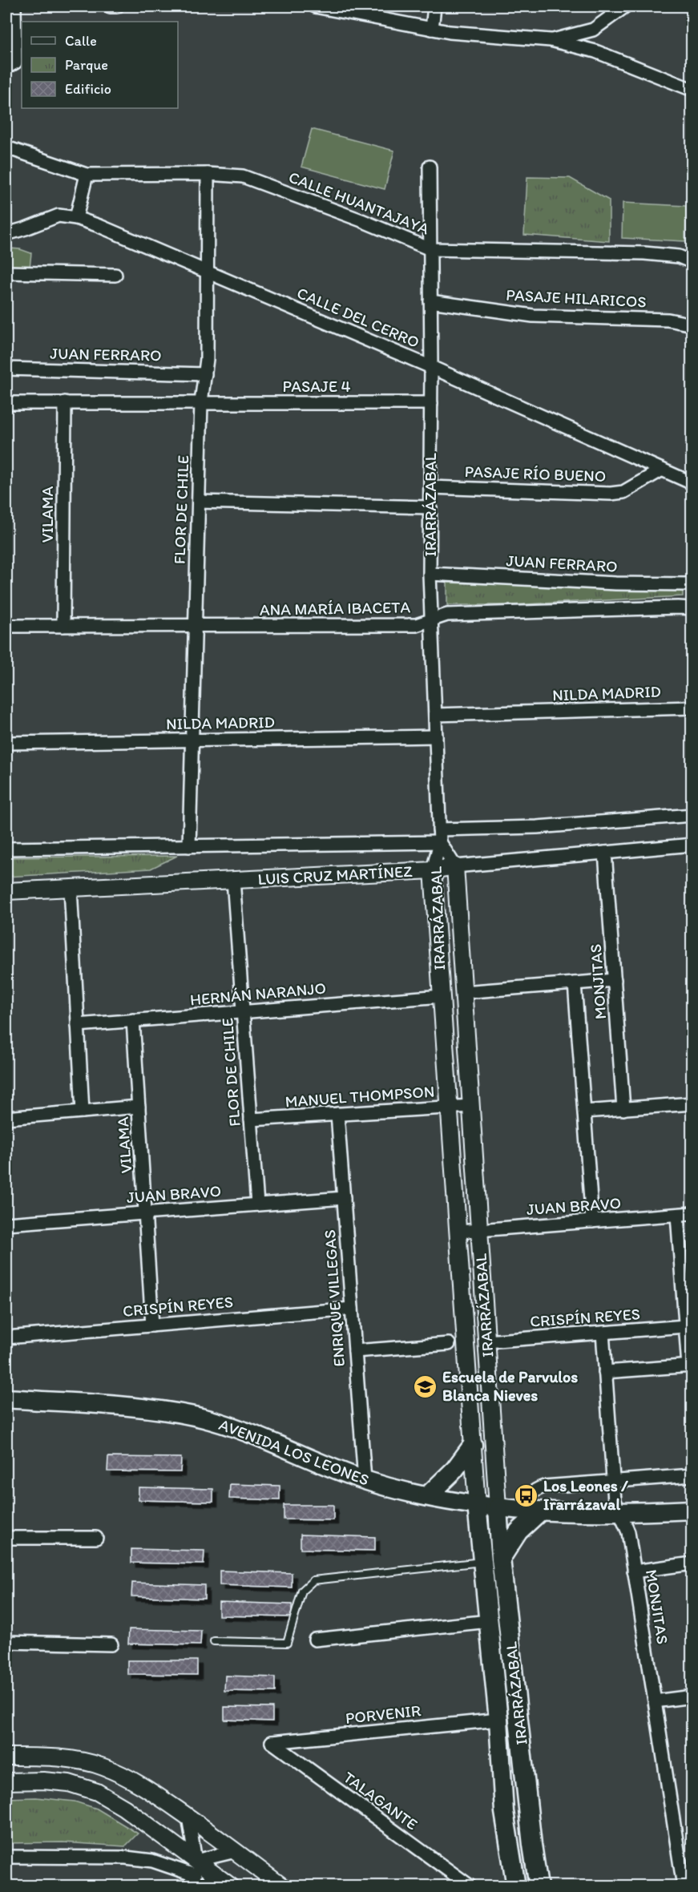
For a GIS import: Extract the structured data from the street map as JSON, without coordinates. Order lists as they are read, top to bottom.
{
  "streets": {
    "main road": ["IRARRÁZABAL", "AVENIDA LOS LEONES"],
    "street": [
      "CALLE HUANTAJAYA",
      "PASAJE HILARICOS",
      "CALLE DEL CERRO",
      "JUAN FERRARO",
      "PASAJE 4",
      "PASAJE RÍO BUENO",
      "FLOR DE CHILE",
      "VILAMA",
      "ANA MARÍA IBACETA",
      "NILDA MADRID",
      "LUIS CRUZ MARTÍNEZ",
      "MONJITAS",
      "HERNÁN NARANJO",
      "MANUEL THOMPSON",
      "JUAN BRAVO",
      "ENRIQUE VILLEGAS",
      "CRISPÍN REYES",
      "PORVENIR",
      "TALAGANTE"
    ]
  },
  "crossings": [
    ["CALLE HUANTAJAYA", "IRARRÁZABAL"],
    ["CALLE HUANTAJAYA", "FLOR DE CHILE"],
    ["PASAJE HILARICOS", "IRARRÁZABAL"],
    ["CALLE DEL CERRO", "PASAJE RÍO BUENO"],
    ["CALLE DEL CERRO", "IRARRÁZABAL"],
    ["CALLE DEL CERRO", "FLOR DE CHILE"],
    ["JUAN FERRARO", "IRARRÁZABAL"],
    ["JUAN FERRARO", "FLOR DE CHILE"],
    ["PASAJE 4", "IRARRÁZABAL"],
    ["PASAJE 4", "FLOR DE CHILE"],
    ["PASAJE RÍO BUENO", "IRARRÁZABAL"],
    ["IRARRÁZABAL", "ANA MARÍA IBACETA"],
    ["IRARRÁZABAL", "NILDA MADRID"],
    ["IRARRÁZABAL", "LUIS CRUZ MARTÍNEZ"],
    ["IRARRÁZABAL", "HERNÁN NARANJO"],
    ["IRARRÁZABAL", "MANUEL THOMPSON"],
    ["IRARRÁZABAL", "JUAN BRAVO"],
    ["IRARRÁZABAL", "CRISPÍN REYES"],
    ["IRARRÁZABAL", "AVENIDA LOS LEONES"],
    ["IRARRÁZABAL", "PORVENIR"],
    ["FLOR DE CHILE", "ANA MARÍA IBACETA"],
    ["FLOR DE CHILE", "NILDA MADRID"],
    ["FLOR DE CHILE", "LUIS CRUZ MARTÍNEZ"],
    ["FLOR DE CHILE", "HERNÁN NARANJO"],
    ["FLOR DE CHILE", "MANUEL THOMPSON"],
    ["FLOR DE CHILE", "JUAN BRAVO"],
    ["VILAMA", "ANA MARÍA IBACETA"],
    ["VILAMA", "HERNÁN NARANJO"],
    ["VILAMA", "JUAN BRAVO"],
    ["VILAMA", "CRISPÍN REYES"],
    ["LUIS CRUZ MARTÍNEZ", "MONJITAS"],
    ["MONJITAS", "JUAN BRAVO"],
    ["MONJITAS", "CRISPÍN REYES"],
    ["MONJITAS", "AVENIDA LOS LEONES"],
    ["MANUEL THOMPSON", "ENRIQUE VILLEGAS"],
    ["JUAN BRAVO", "ENRIQUE VILLEGAS"],
    ["ENRIQUE VILLEGAS", "CRISPÍN REYES"],
    ["ENRIQUE VILLEGAS", "AVENIDA LOS LEONES"],
    ["PORVENIR", "TALAGANTE"]
  ],
  "places": {
    "school or university": ["Escuela de Parvulos Blanca Nieves"],
    "bus stop": ["Los Leones / Irarrázaval"]
  },
  "legend": ["Calle", "Parque", "Edificio"]
}
